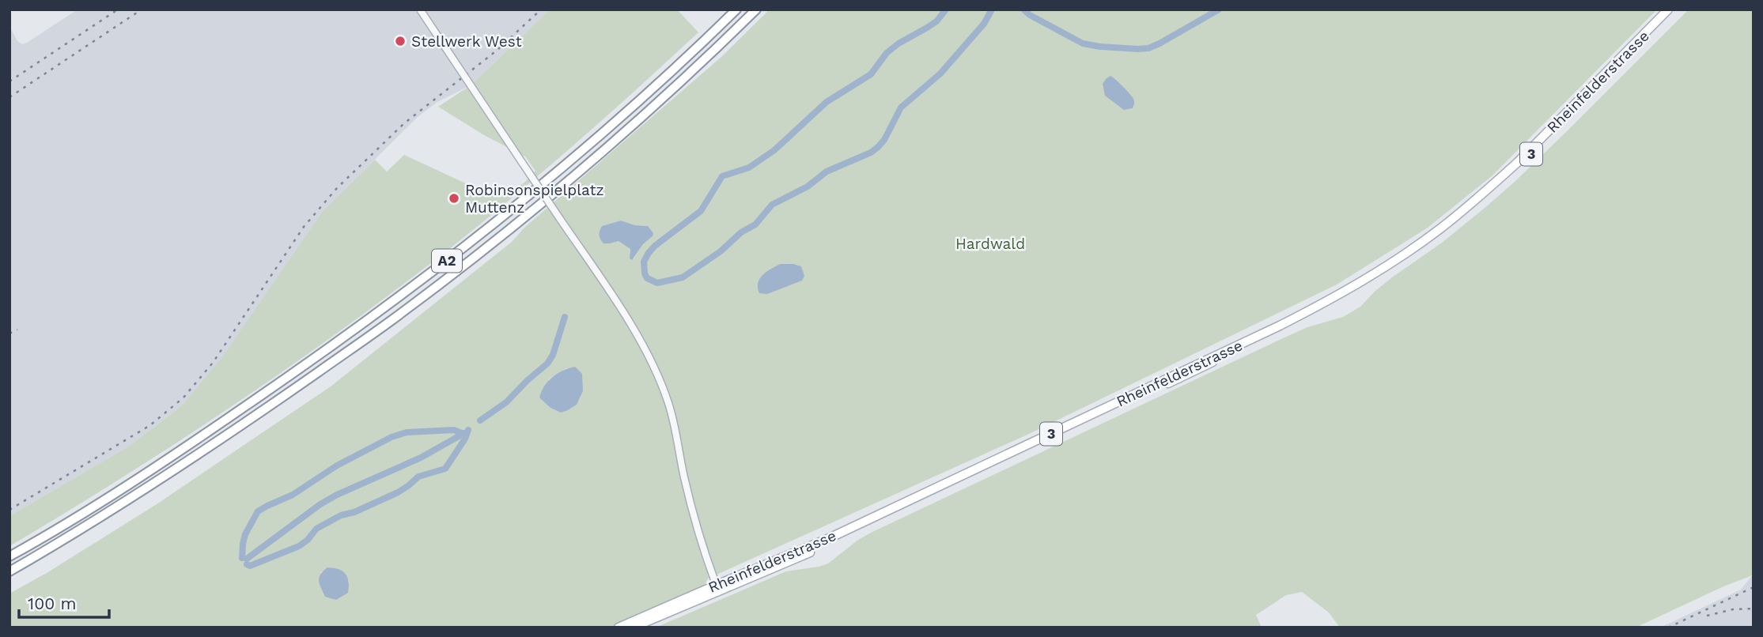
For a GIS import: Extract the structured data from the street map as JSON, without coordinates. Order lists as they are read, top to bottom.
{
  "streets": {
    "highway": ["A2"],
    "main road": ["Rheinfelderstrasse", "3"]
  },
  "parks": ["Hardwald"],
  "places": ["Stellwerk West", "Robinsonspielplatz Muttenz"],
  "scale_bar": "100 m"
}
